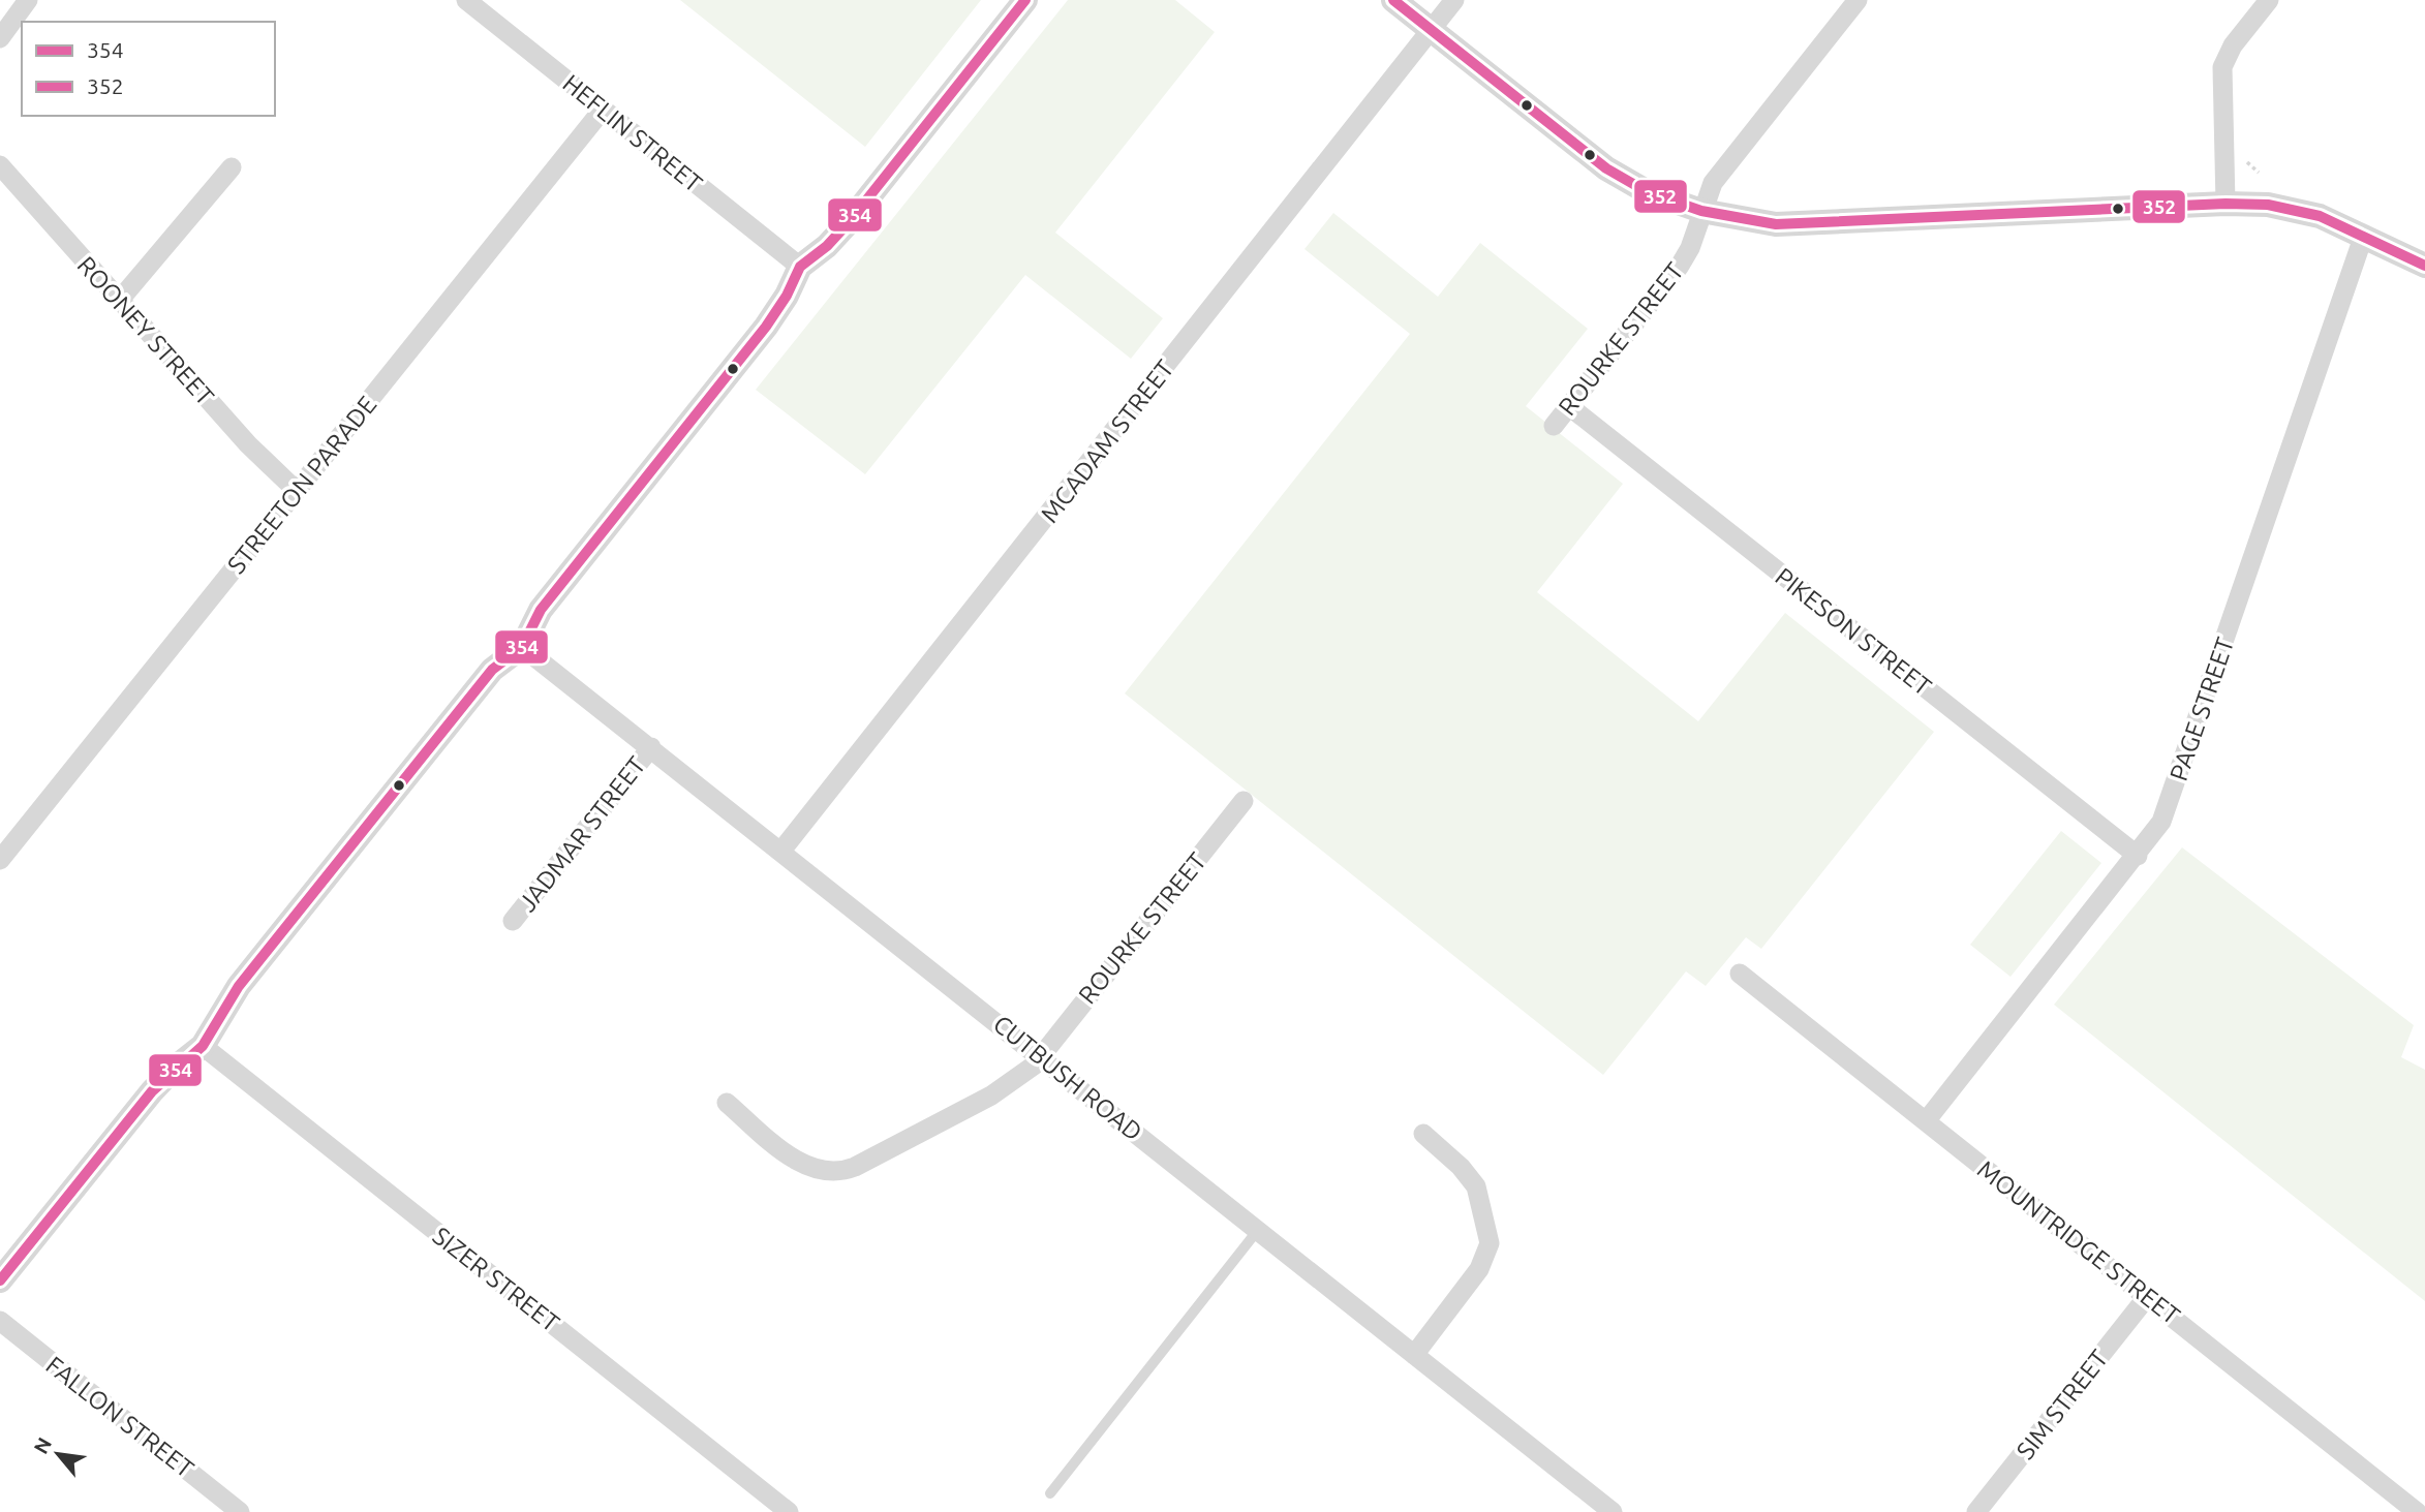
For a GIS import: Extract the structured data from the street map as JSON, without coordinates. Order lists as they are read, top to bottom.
{
  "streets": {
    "street": [
      "HEFLIN STREET",
      "ROONEY STREET",
      "ROURKE STREET",
      "MCADAM STREET",
      "STREETON PARADE",
      "PIKESON STREET",
      "PAGE STREET",
      "JADMAR STREET",
      "CUTBUSH ROAD",
      "MOUNTRIDGE STREET",
      "SIZER STREET",
      "SIM STREET",
      "FALLON STREET"
    ]
  },
  "crossings": [
    ["HEFLIN STREET", "STREETON PARADE"],
    ["ROONEY STREET", "STREETON PARADE"],
    ["ROURKE STREET", "PIKESON STREET"],
    ["ROURKE STREET", "CUTBUSH ROAD"],
    ["MCADAM STREET", "CUTBUSH ROAD"],
    ["PIKESON STREET", "PAGE STREET"],
    ["PAGE STREET", "MOUNTRIDGE STREET"],
    ["JADMAR STREET", "CUTBUSH ROAD"],
    ["MOUNTRIDGE STREET", "SIM STREET"]
  ],
  "lines": ["transit line 354", "transit line 352"],
  "legend": ["354", "352"],
  "north": "top left"
}
